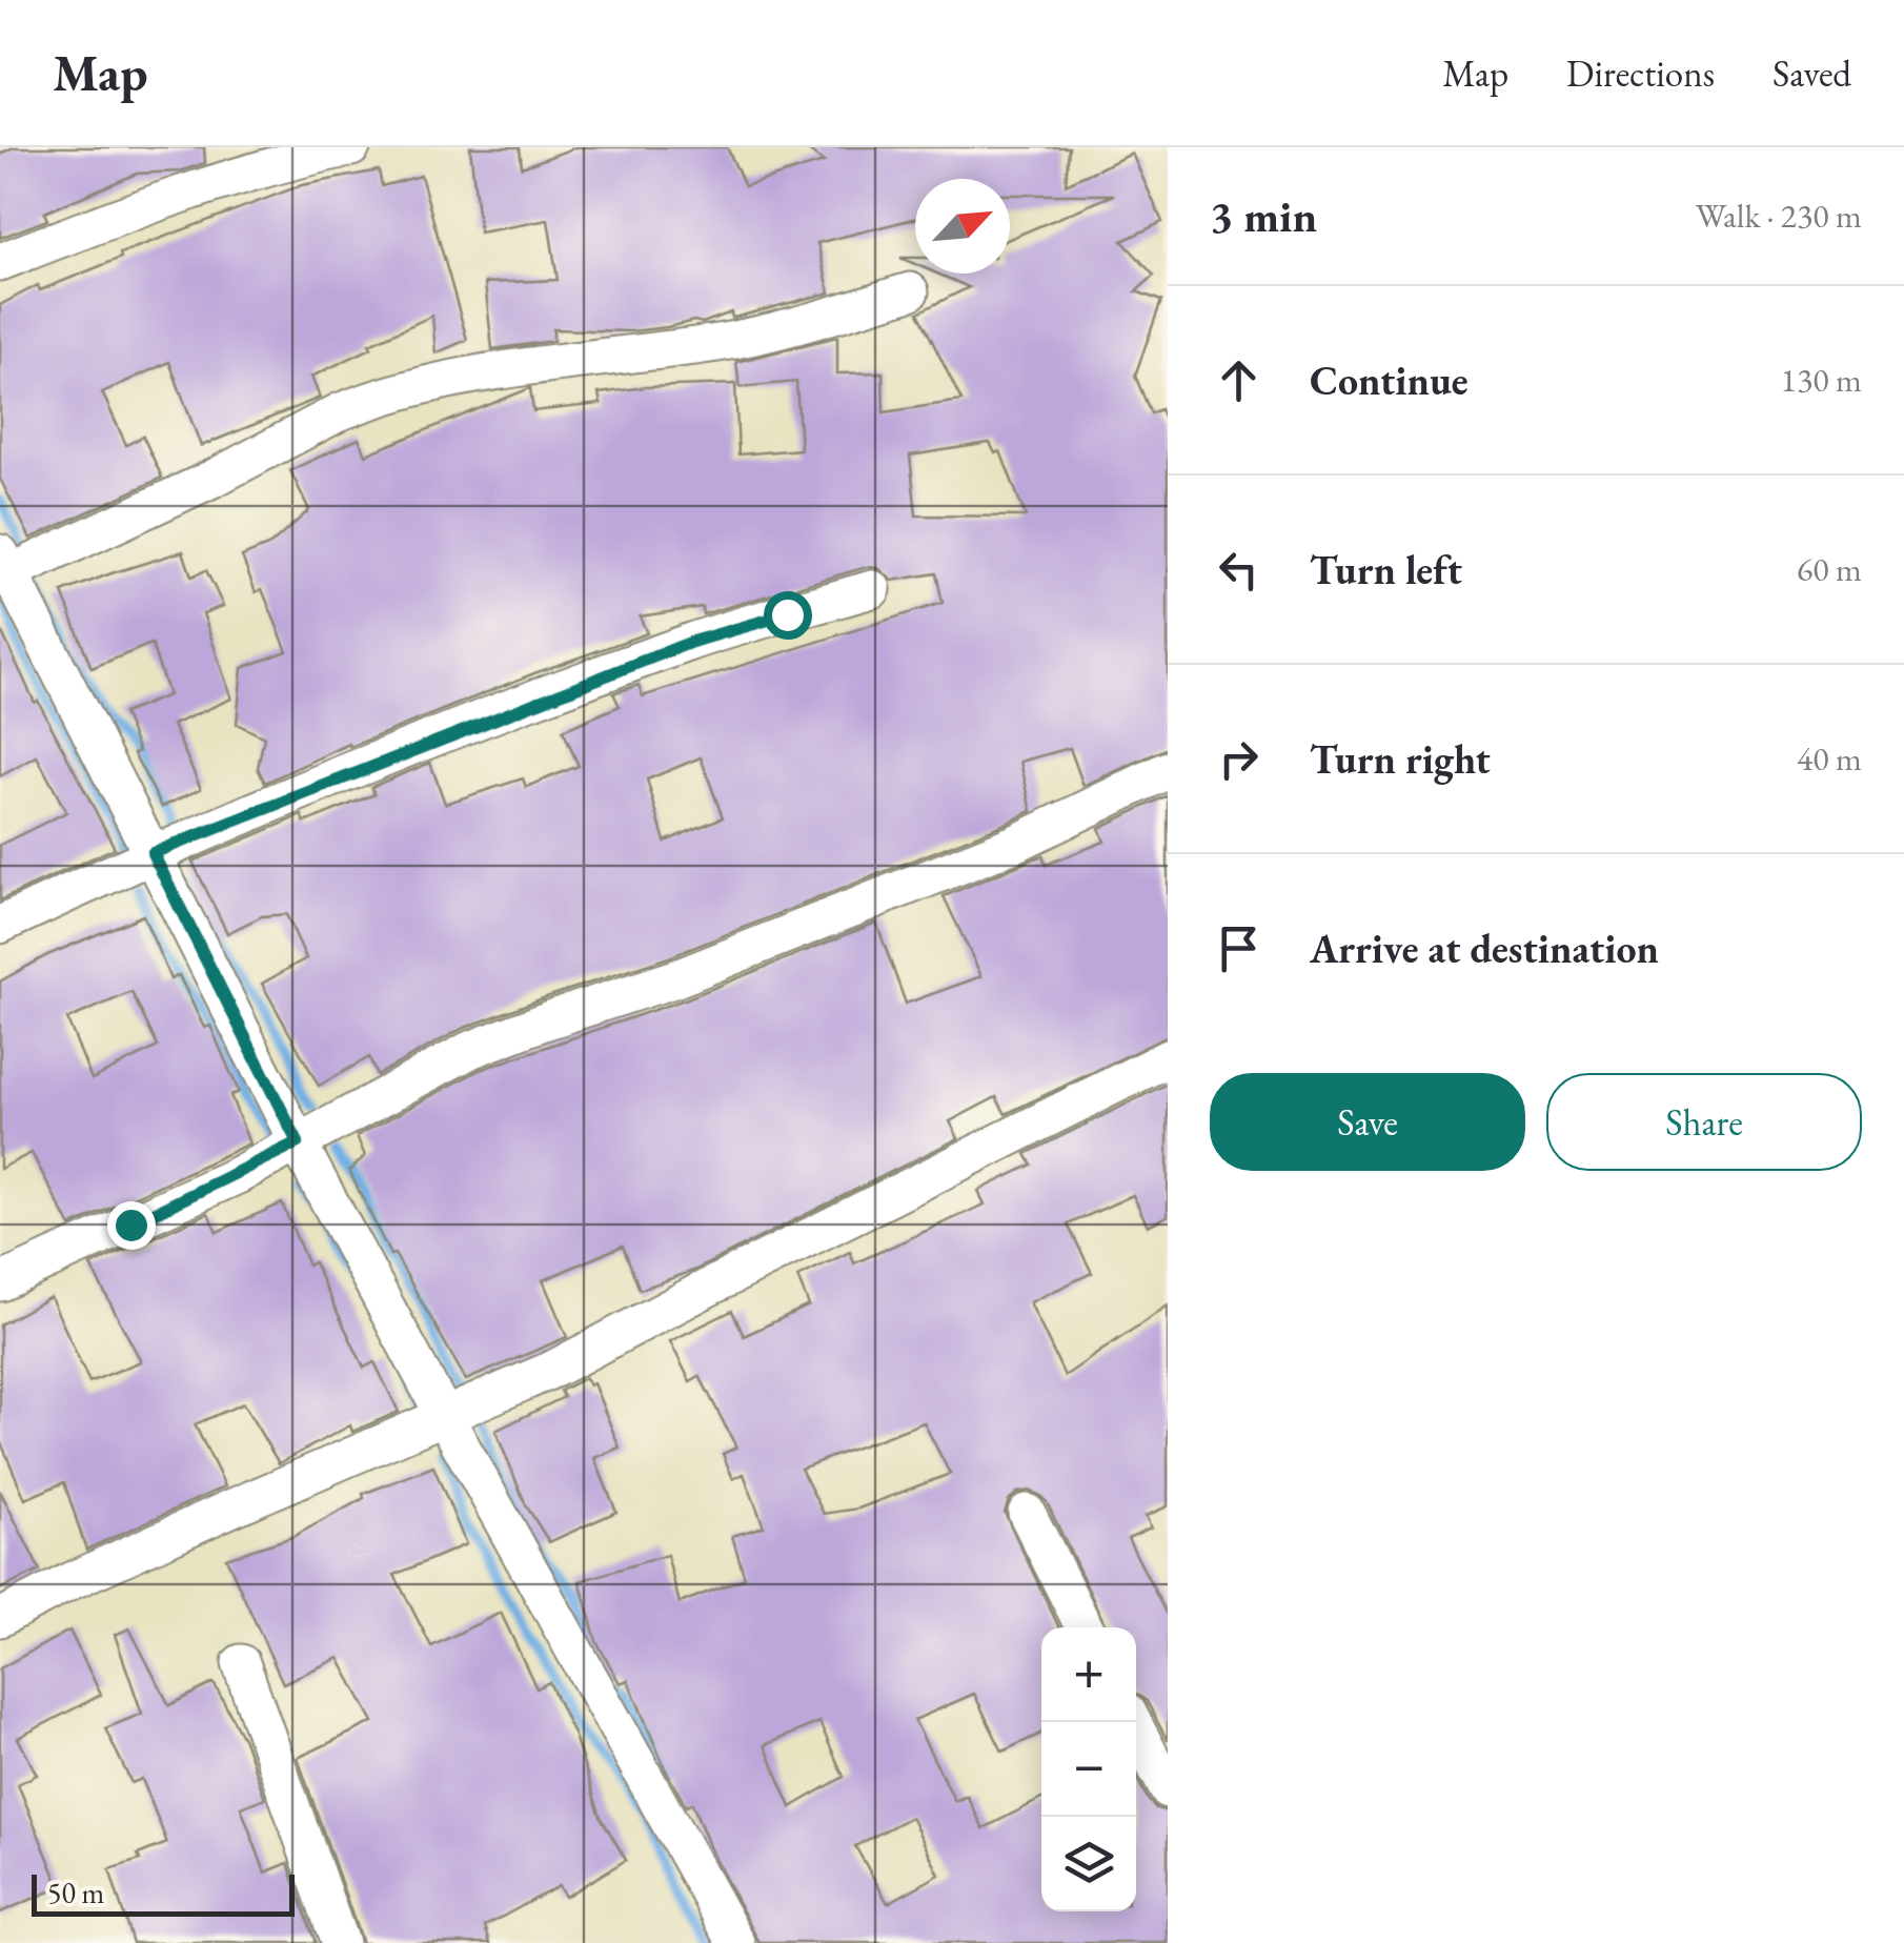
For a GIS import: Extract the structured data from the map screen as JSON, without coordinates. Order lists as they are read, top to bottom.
{
  "scale_bar": "50 m",
  "north": "top right",
  "page": {
    "header": "Map",
    "nav": ["Map", "Directions", "Saved"],
    "heading": ["3 min", "Walk · 230 m"],
    "list": [
      ["Continue", "130 m"],
      ["Turn left", "60 m"],
      ["Turn right", "40 m"],
      "Arrive at destination"
    ],
    "buttons": ["Save", "Share"],
    "map_buttons": ["+", "−"],
    "scale": "50 m"
  }
}
